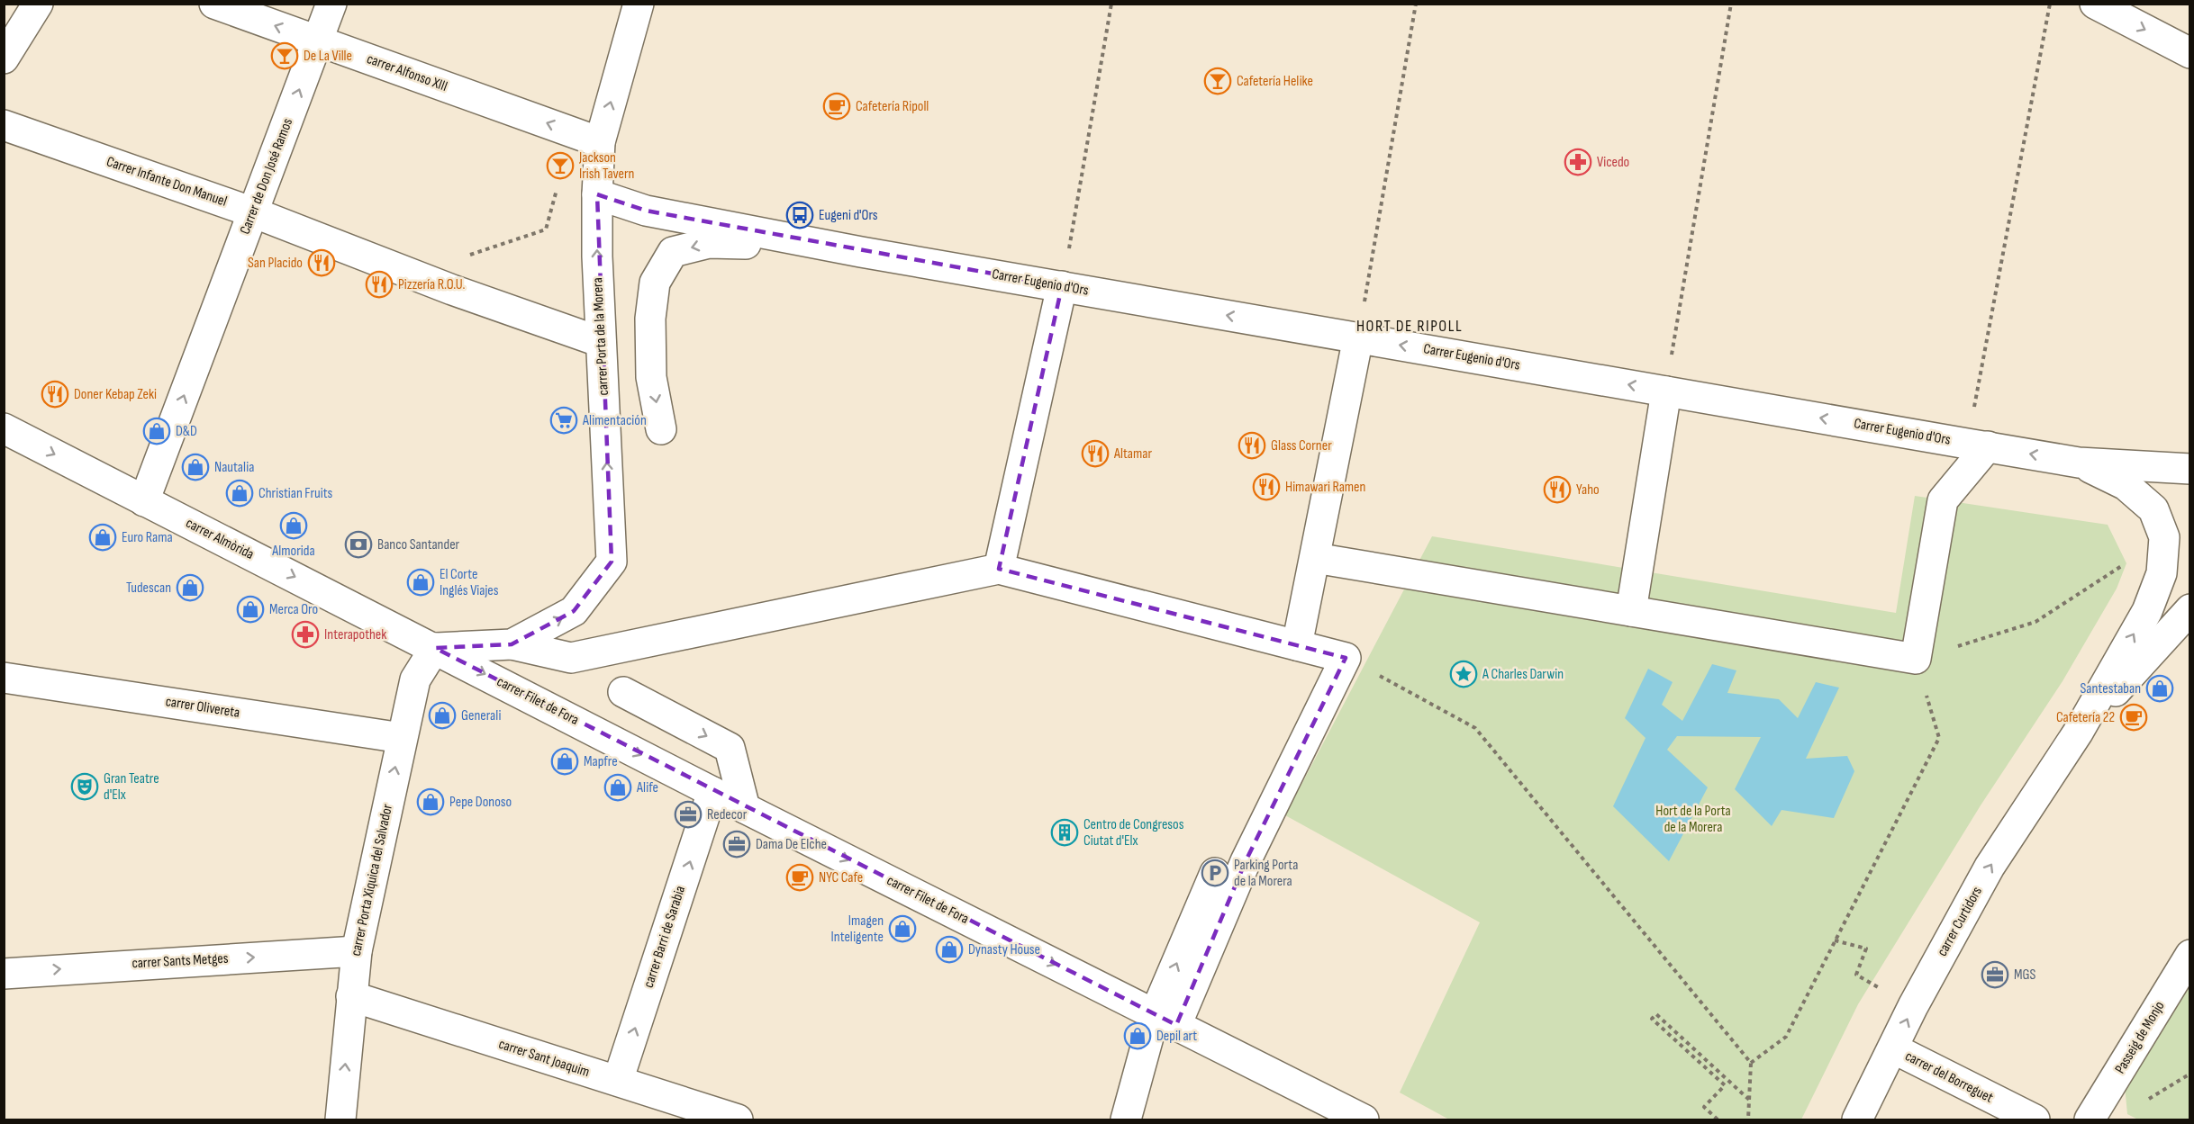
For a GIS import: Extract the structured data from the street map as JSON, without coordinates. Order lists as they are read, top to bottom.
{
  "streets": {
    "street": [
      "carrer Alfonso XIII",
      "Carrer de Don José Ramos",
      "Carrer Infante Don Manuel",
      "Carrer Eugenio d'Ors",
      "carrer Porta de la Morera",
      "carrer Almòrida",
      "carrer Filet de Fora",
      "carrer Olivereta",
      "carrer Porta Xiquica del Salvador",
      "carrer Curtidors",
      "carrer Barri de Sarabia",
      "carrer Sants Metges",
      "Passeig de Monjo",
      "carrer Sant Joaquim",
      "carrer del Borreguet"
    ]
  },
  "crossings": [
    ["carrer Alfonso XIII", "Carrer de Don José Ramos"],
    ["carrer Alfonso XIII", "carrer Porta de la Morera"],
    ["Carrer de Don José Ramos", "Carrer Infante Don Manuel"],
    ["Carrer de Don José Ramos", "carrer Almòrida"],
    ["Carrer Infante Don Manuel", "carrer Porta de la Morera"],
    ["Carrer Eugenio d'Ors", "carrer Porta de la Morera"],
    ["Carrer Eugenio d'Ors", "carrer Curtidors"],
    ["carrer Porta de la Morera", "carrer Almòrida"],
    ["carrer Porta de la Morera", "carrer Filet de Fora"],
    ["carrer Porta de la Morera", "carrer Porta Xiquica del Salvador"],
    ["carrer Almòrida", "carrer Filet de Fora"],
    ["carrer Almòrida", "carrer Porta Xiquica del Salvador"],
    ["carrer Filet de Fora", "carrer Porta Xiquica del Salvador"],
    ["carrer Filet de Fora", "carrer Barri de Sarabia"],
    ["carrer Olivereta", "carrer Porta Xiquica del Salvador"],
    ["carrer Porta Xiquica del Salvador", "carrer Sants Metges"],
    ["carrer Porta Xiquica del Salvador", "carrer Sant Joaquim"],
    ["carrer Curtidors", "carrer del Borreguet"],
    ["carrer Barri de Sarabia", "carrer Sant Joaquim"]
  ],
  "one_way": [
    "carrer Alfonso XIII",
    "Carrer de Don José Ramos",
    "carrer Porta de la Morera",
    "carrer Almòrida",
    "carrer Filet de Fora",
    "carrer Porta Xiquica del Salvador",
    "carrer Barri de Sarabia",
    "carrer Sants Metges"
  ],
  "districts": ["HORT DE RIPOLL"],
  "parks": ["Hort de la Porta de la Morera"],
  "places": {
    "bar": ["De La Ville", "Cafetería Helike", "Jackson Irish Tavern"],
    "cafe": ["Cafetería Ripoll", "Cafetería 22", "NYC Cafe"],
    "pharmacy": ["Vicedo", "Interapothek"],
    "bus stop": ["Eugeni d'Ors"],
    "restaurant": [
      "San Placido",
      "Pizzería R.O.U.",
      "Doner Kebap Zeki",
      "Glass Corner",
      "Altamar",
      "Himawari Ramen",
      "Yaho"
    ],
    "supermarket": ["Alimentación"],
    "shop": [
      "D&D",
      "Nautalia",
      "Christian Fruits",
      "Almorida",
      "Euro Rama",
      "El Corte Inglés Viajes",
      "Tudescan",
      "Merca Oro",
      "Santestaban",
      "Generali",
      "Mapfre",
      "Alife",
      "Pepe Donoso",
      "Imagen Inteligente",
      "Dynasty House",
      "Depil art"
    ],
    "bank": ["Banco Santander"],
    "place": ["A Charles Darwin"],
    "theatre": ["Gran Teatre d'Elx"],
    "office": ["Redecor", "Dama De Elche", "MGS"],
    "building": ["Centro de Congresos Ciutat d'Elx"],
    "parking": ["Parking Porta de la Morera"]
  }
}
